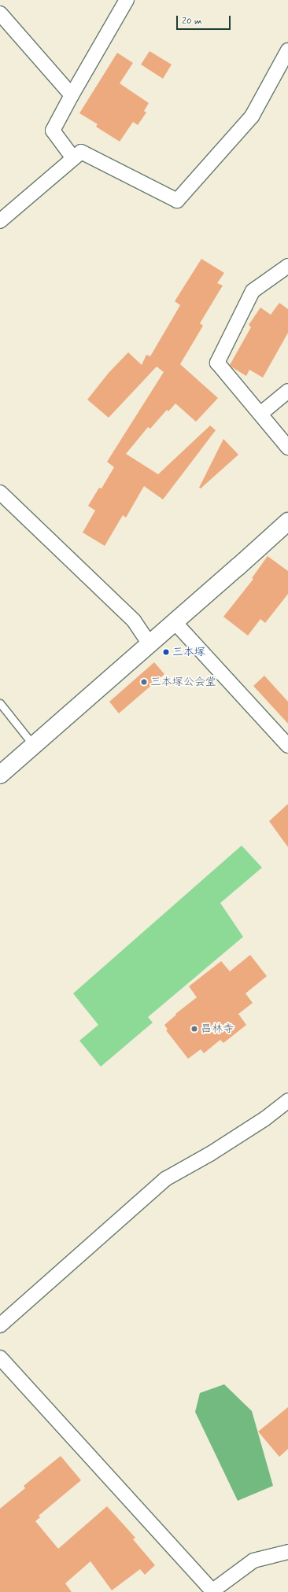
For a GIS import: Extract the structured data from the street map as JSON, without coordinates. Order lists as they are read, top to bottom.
{
  "places": ["三本塚", "三本塚公会堂", "昌林寺"],
  "scale_bar": "20 m"
}
